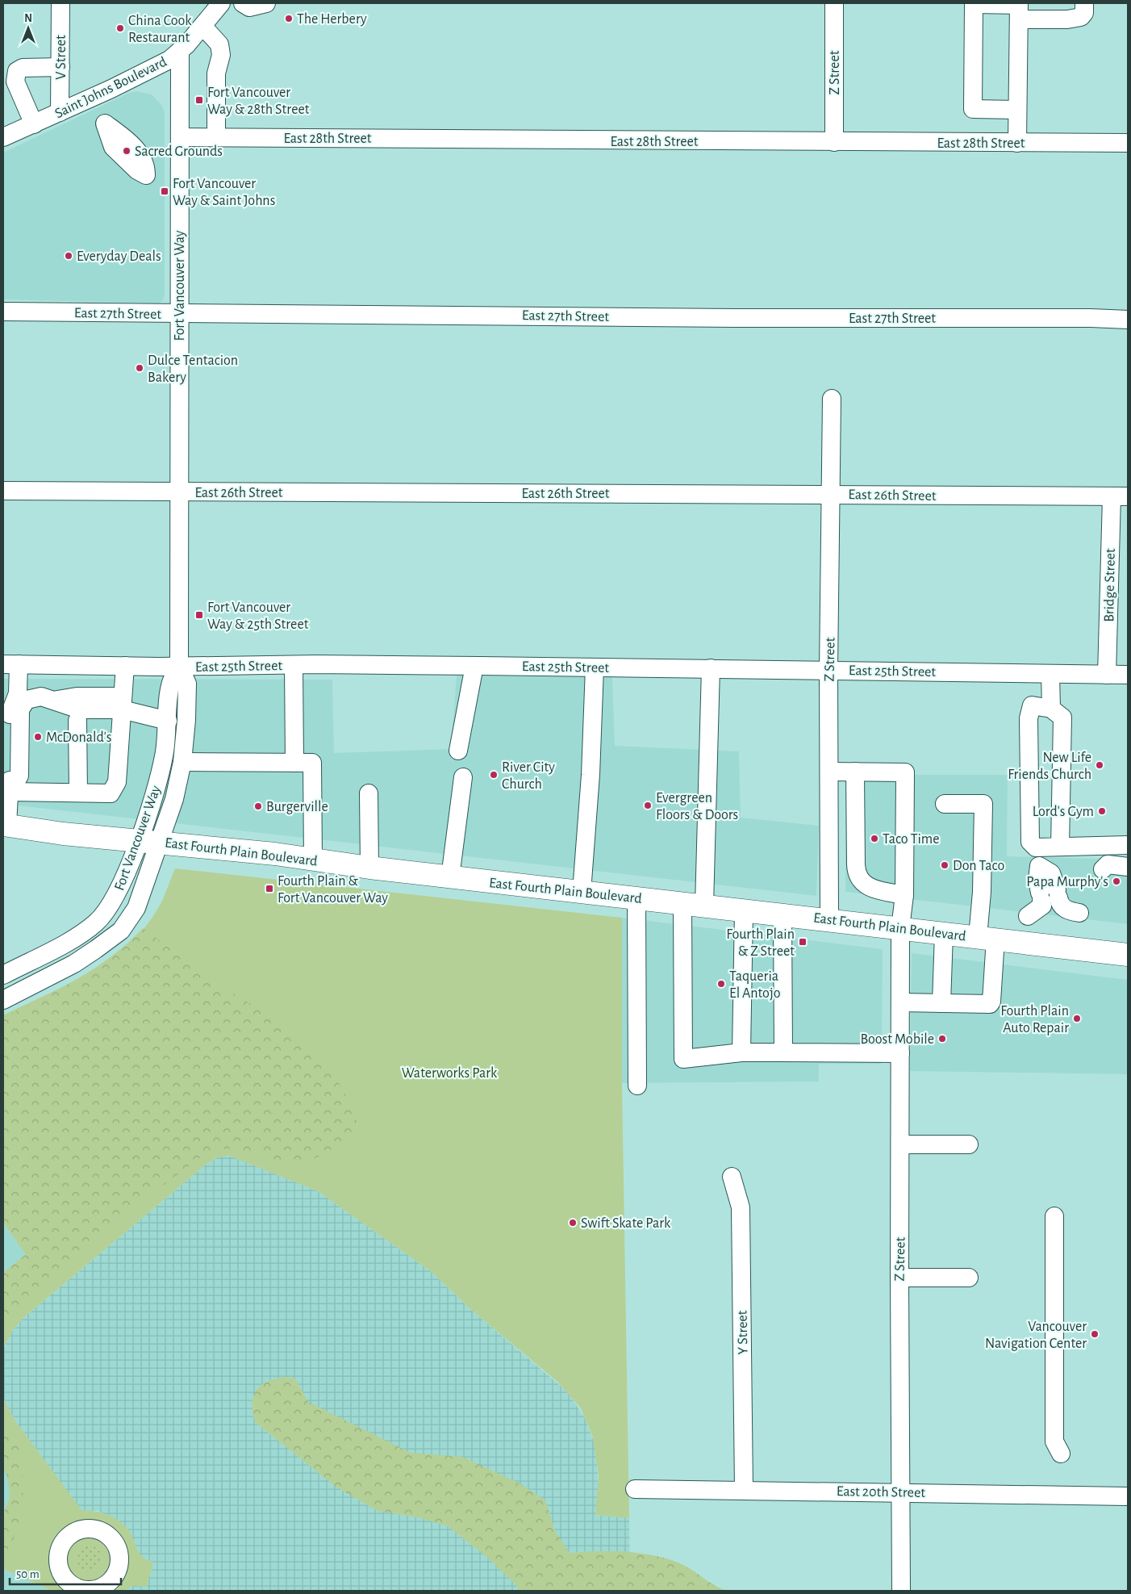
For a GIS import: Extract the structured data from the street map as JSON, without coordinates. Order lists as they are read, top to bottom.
{
  "streets": {
    "main road": ["East Fourth Plain Boulevard"],
    "street": [
      "V Street",
      "Z Street",
      "Saint Johns Boulevard",
      "East 28th Street",
      "Fort Vancouver Way",
      "East 27th Street",
      "East 26th Street",
      "Bridge Street",
      "East 25th Street",
      "Y Street",
      "East 20th Street"
    ]
  },
  "crossings": [
    ["V Street", "Saint Johns Boulevard"],
    ["Z Street", "East 28th Street"],
    ["Z Street", "East 26th Street"],
    ["Z Street", "East 25th Street"],
    ["Z Street", "East Fourth Plain Boulevard"],
    ["Z Street", "East 20th Street"],
    ["Saint Johns Boulevard", "Fort Vancouver Way"],
    ["East 28th Street", "Fort Vancouver Way"],
    ["Fort Vancouver Way", "East 27th Street"],
    ["Fort Vancouver Way", "East 26th Street"],
    ["Fort Vancouver Way", "East 25th Street"],
    ["Fort Vancouver Way", "East Fourth Plain Boulevard"],
    ["East 26th Street", "Bridge Street"],
    ["Bridge Street", "East 25th Street"],
    ["Y Street", "East 20th Street"]
  ],
  "parks": ["Waterworks Park"],
  "places": {
    "other": [
      "The Herbery",
      "China Cook Restaurant",
      "Sacred Grounds",
      "Everyday Deals",
      "Dulce Tentacion Bakery",
      "McDonald's",
      "New Life Friends Church",
      "River City Church",
      "Evergreen Floors & Doors",
      "Burgerville",
      "Lord's Gym",
      "Taco Time",
      "Don Taco",
      "Papa Murphy's",
      "Taqueria El Antojo",
      "Fourth Plain Auto Repair",
      "Boost Mobile",
      "Swift Skate Park",
      "Vancouver Navigation Center"
    ],
    "transit": [
      "Fort Vancouver Way & 28th Street",
      "Fort Vancouver Way & Saint Johns",
      "Fort Vancouver Way & 25th Street",
      "Fourth Plain & Fort Vancouver Way",
      "Fourth Plain & Z Street"
    ]
  },
  "scale_bar": "50 m",
  "north": "top"
}
